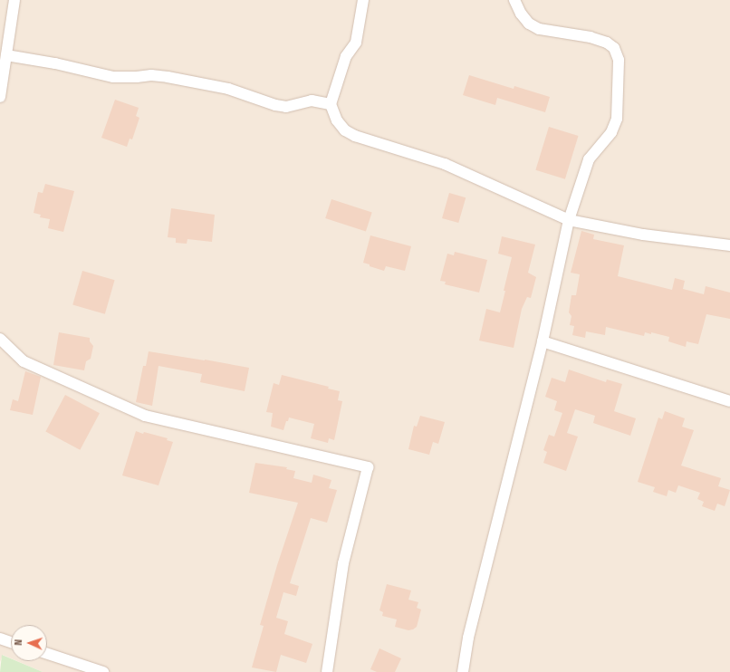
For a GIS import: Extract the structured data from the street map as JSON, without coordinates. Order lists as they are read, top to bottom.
{
  "north": "left"
}
